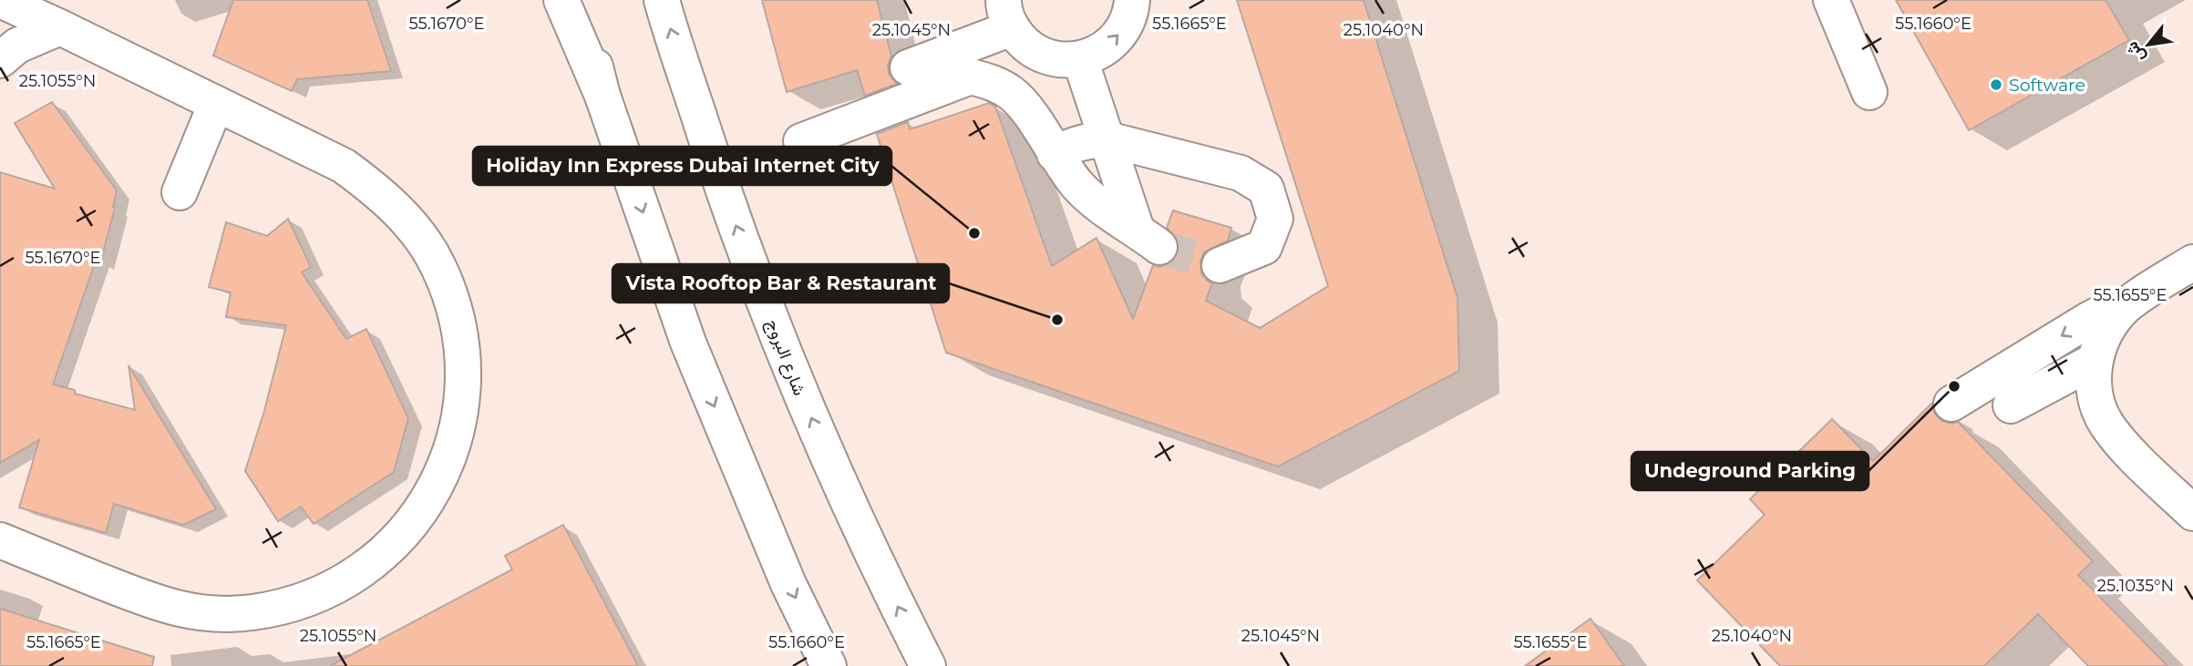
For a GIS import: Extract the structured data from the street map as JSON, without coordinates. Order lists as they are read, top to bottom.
{
  "streets": {
    "street": ["شارع البروج"]
  },
  "places": [
    "Software",
    "Holiday Inn Express Dubai Internet City",
    "Vista Rooftop Bar & Restaurant",
    "Undeground Parking"
  ],
  "north": "bottom left",
  "coordinates": [
    "55.1670°E",
    "55.1665°E",
    "55.1660°E",
    "25.1045°N",
    "25.1040°N",
    "25.1055°N",
    "55.1655°E",
    "25.1035°N"
  ]
}
